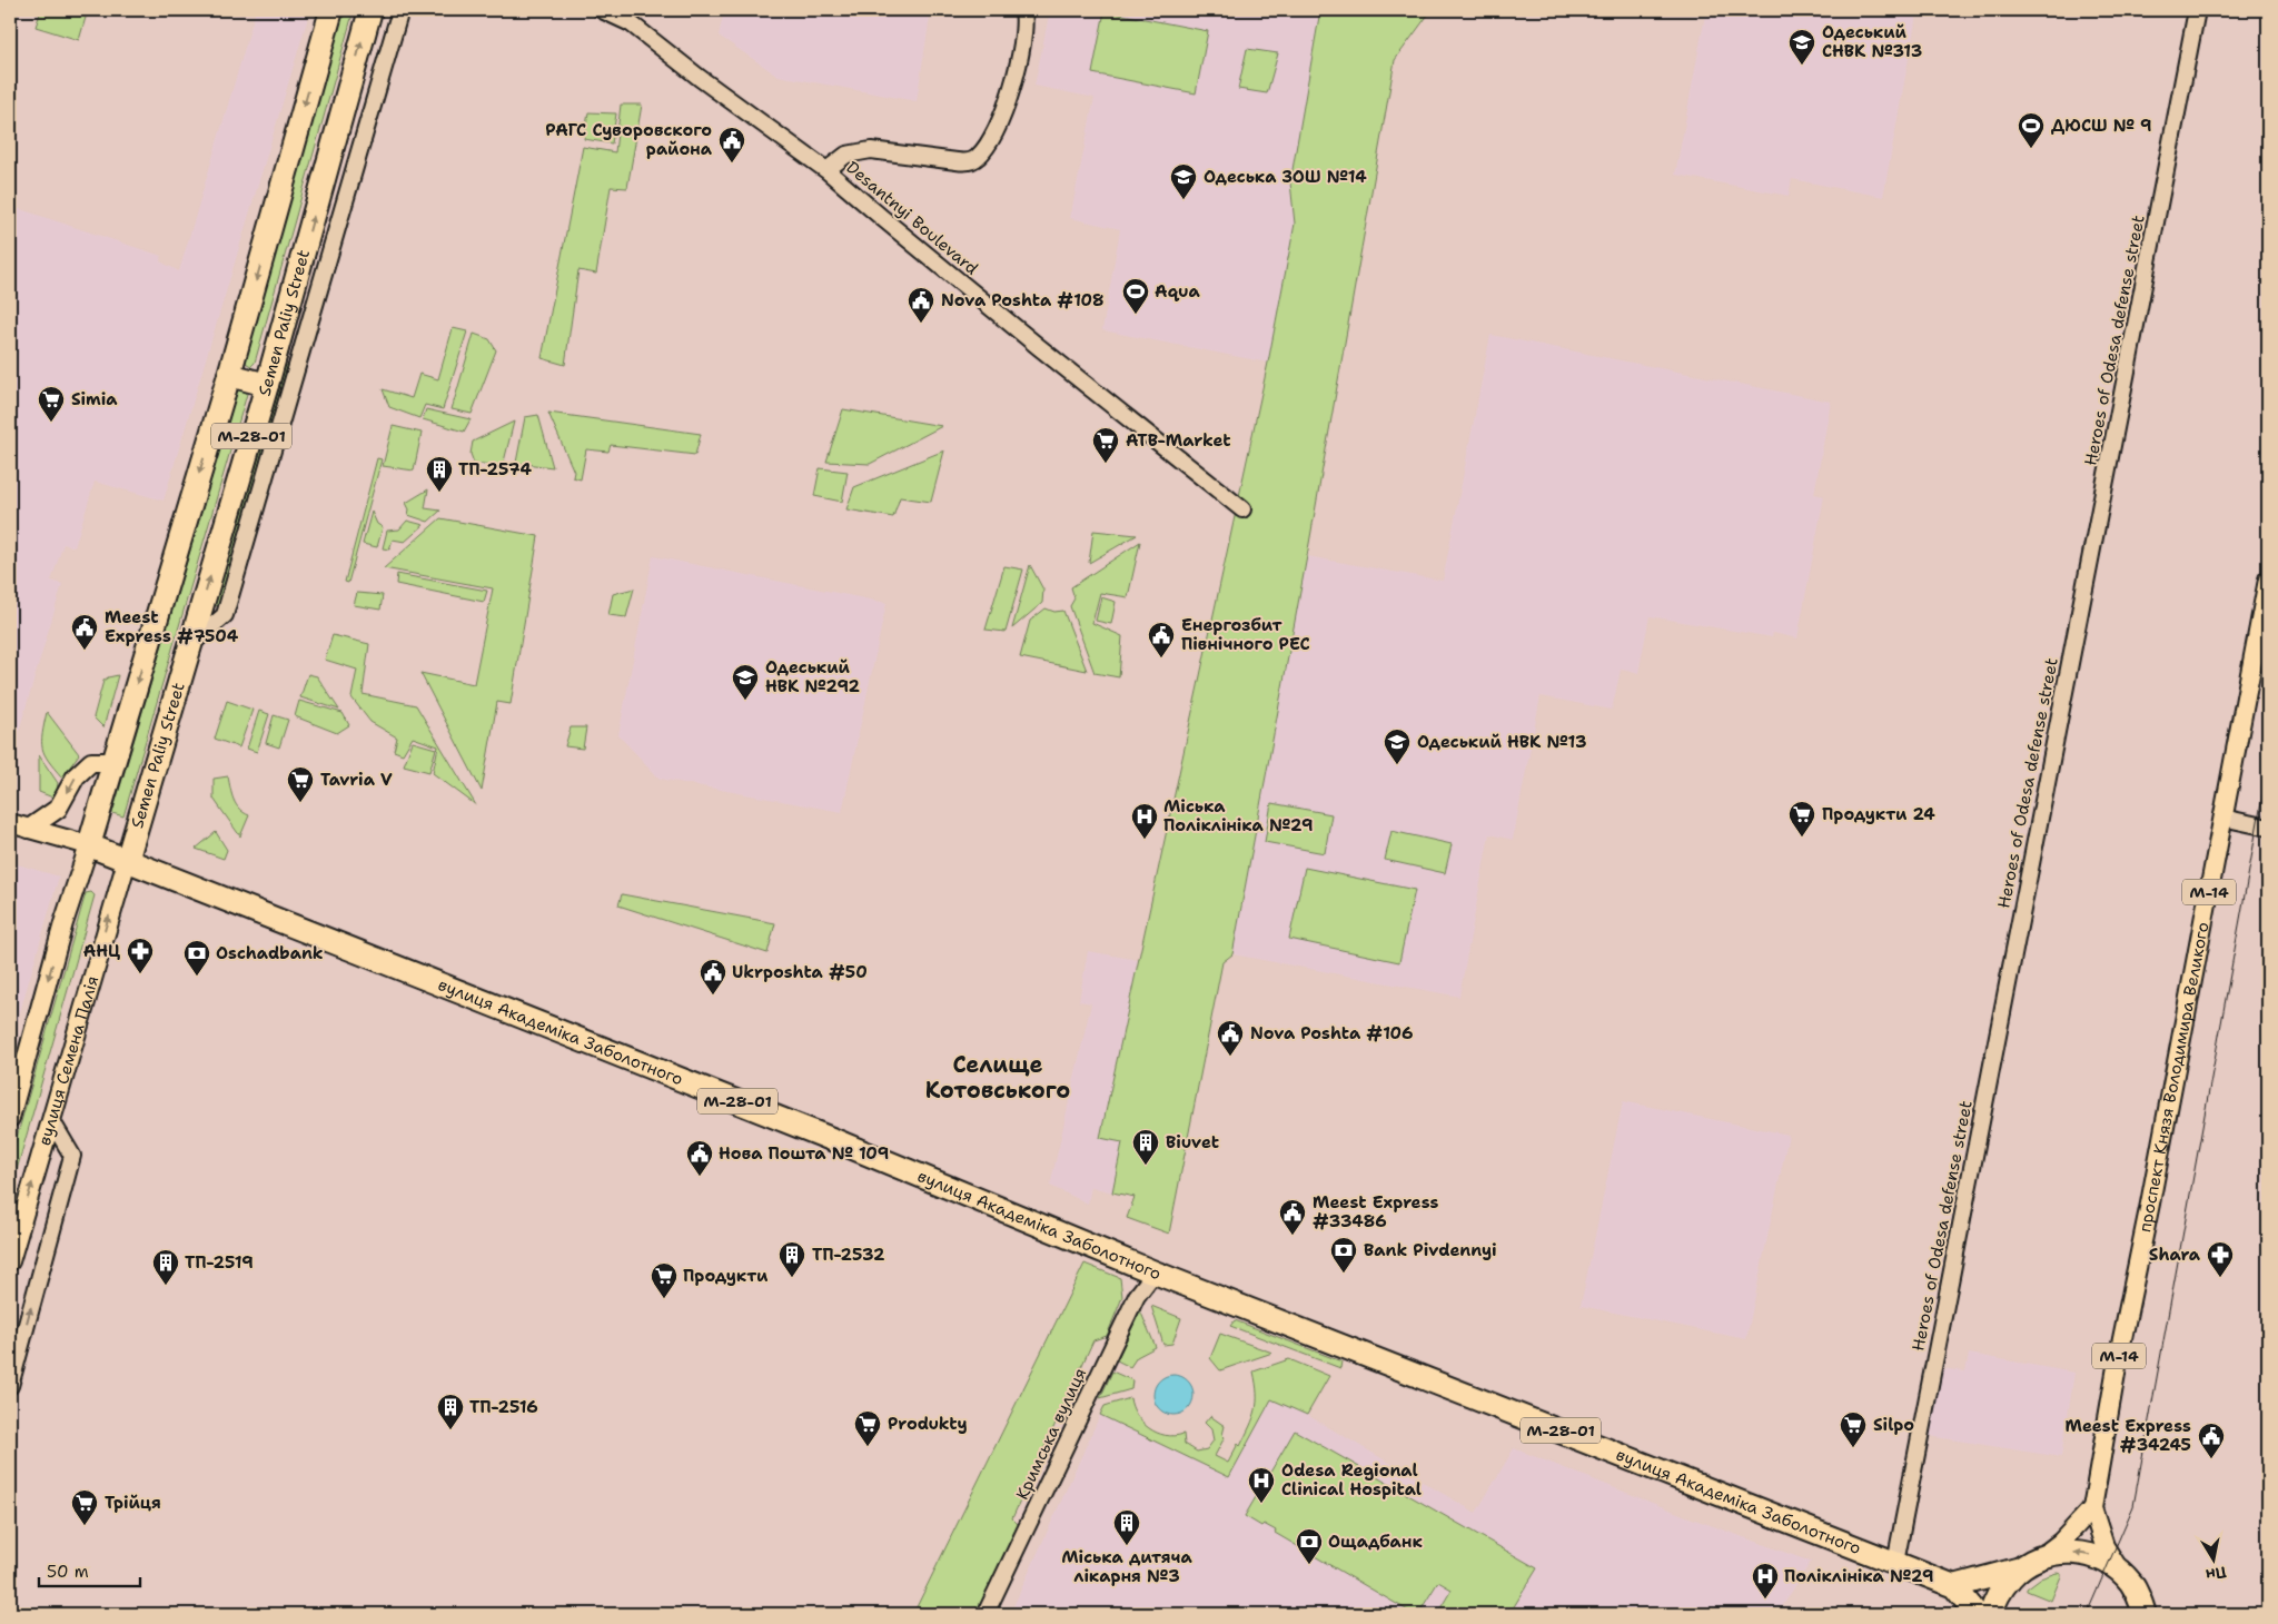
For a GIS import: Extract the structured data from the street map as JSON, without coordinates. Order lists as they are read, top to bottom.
{
  "streets": {
    "highway": [
      "Semen Paliy Street",
      "М-28-01",
      "М-14",
      "вулиця Академіка Заболотного"
    ],
    "main road": ["вулиця Семена Палія", "проспект Князя Володимира Великого"],
    "street": ["Desantnyi Boulevard", "Heroes of Odesa defense street", "Кримська вулиця"]
  },
  "crossings": [
    ["Semen Paliy Street", "М-28-01"],
    ["Semen Paliy Street", "вулиця Академіка Заболотного"],
    ["Semen Paliy Street", "вулиця Семена Палія"],
    ["Heroes of Odesa defense street", "вулиця Академіка Заболотного"],
    ["М-28-01", "вулиця Академіка Заболотного"],
    ["М-28-01", "вулиця Семена Палія"],
    ["М-14", "проспект Князя Володимира Великого"],
    ["вулиця Академіка Заболотного", "вулиця Семена Палія"],
    ["вулиця Академіка Заболотного", "Кримська вулиця"]
  ],
  "districts": ["Селище Котовського"],
  "places": {
    "school or university": [
      "Одеський СНВК №313",
      "Одеська ЗОШ №14",
      "Одеський НВК №292",
      "Одеський НВК №13"
    ],
    "sports": ["ДЮСШ № 9", "Aqua"],
    "public building": [
      "РАГС Суворовского района",
      "Nova Poshta #108",
      "Meest Express #7504",
      "Енергозбит Північного РЕС",
      "Ukrposhta #50",
      "Nova Poshta #106",
      "Нова Пошта № 109",
      "Meest Express #33486",
      "Meest Express #34245"
    ],
    "supermarket": [
      "Simia",
      "ATB-Market",
      "Tavria V",
      "Продукти 24",
      "Продукти",
      "Produkty",
      "Silpo",
      "Трійця"
    ],
    "building": [
      "ТП-2574",
      "Biuvet",
      "ТП-2532",
      "ТП-2519",
      "ТП-2516",
      "Міська дитяча лікарня №3"
    ],
    "hospital": ["Міська Поліклініка №29", "Odesa Regional Clinical Hospital", "Поліклініка №29"],
    "pharmacy": ["АНЦ", "Shara"],
    "bank": ["Oschadbank", "Bank Pivdennyi", "Ощадбанк"]
  },
  "scale_bar": "50 m",
  "north": "bottom"
}
